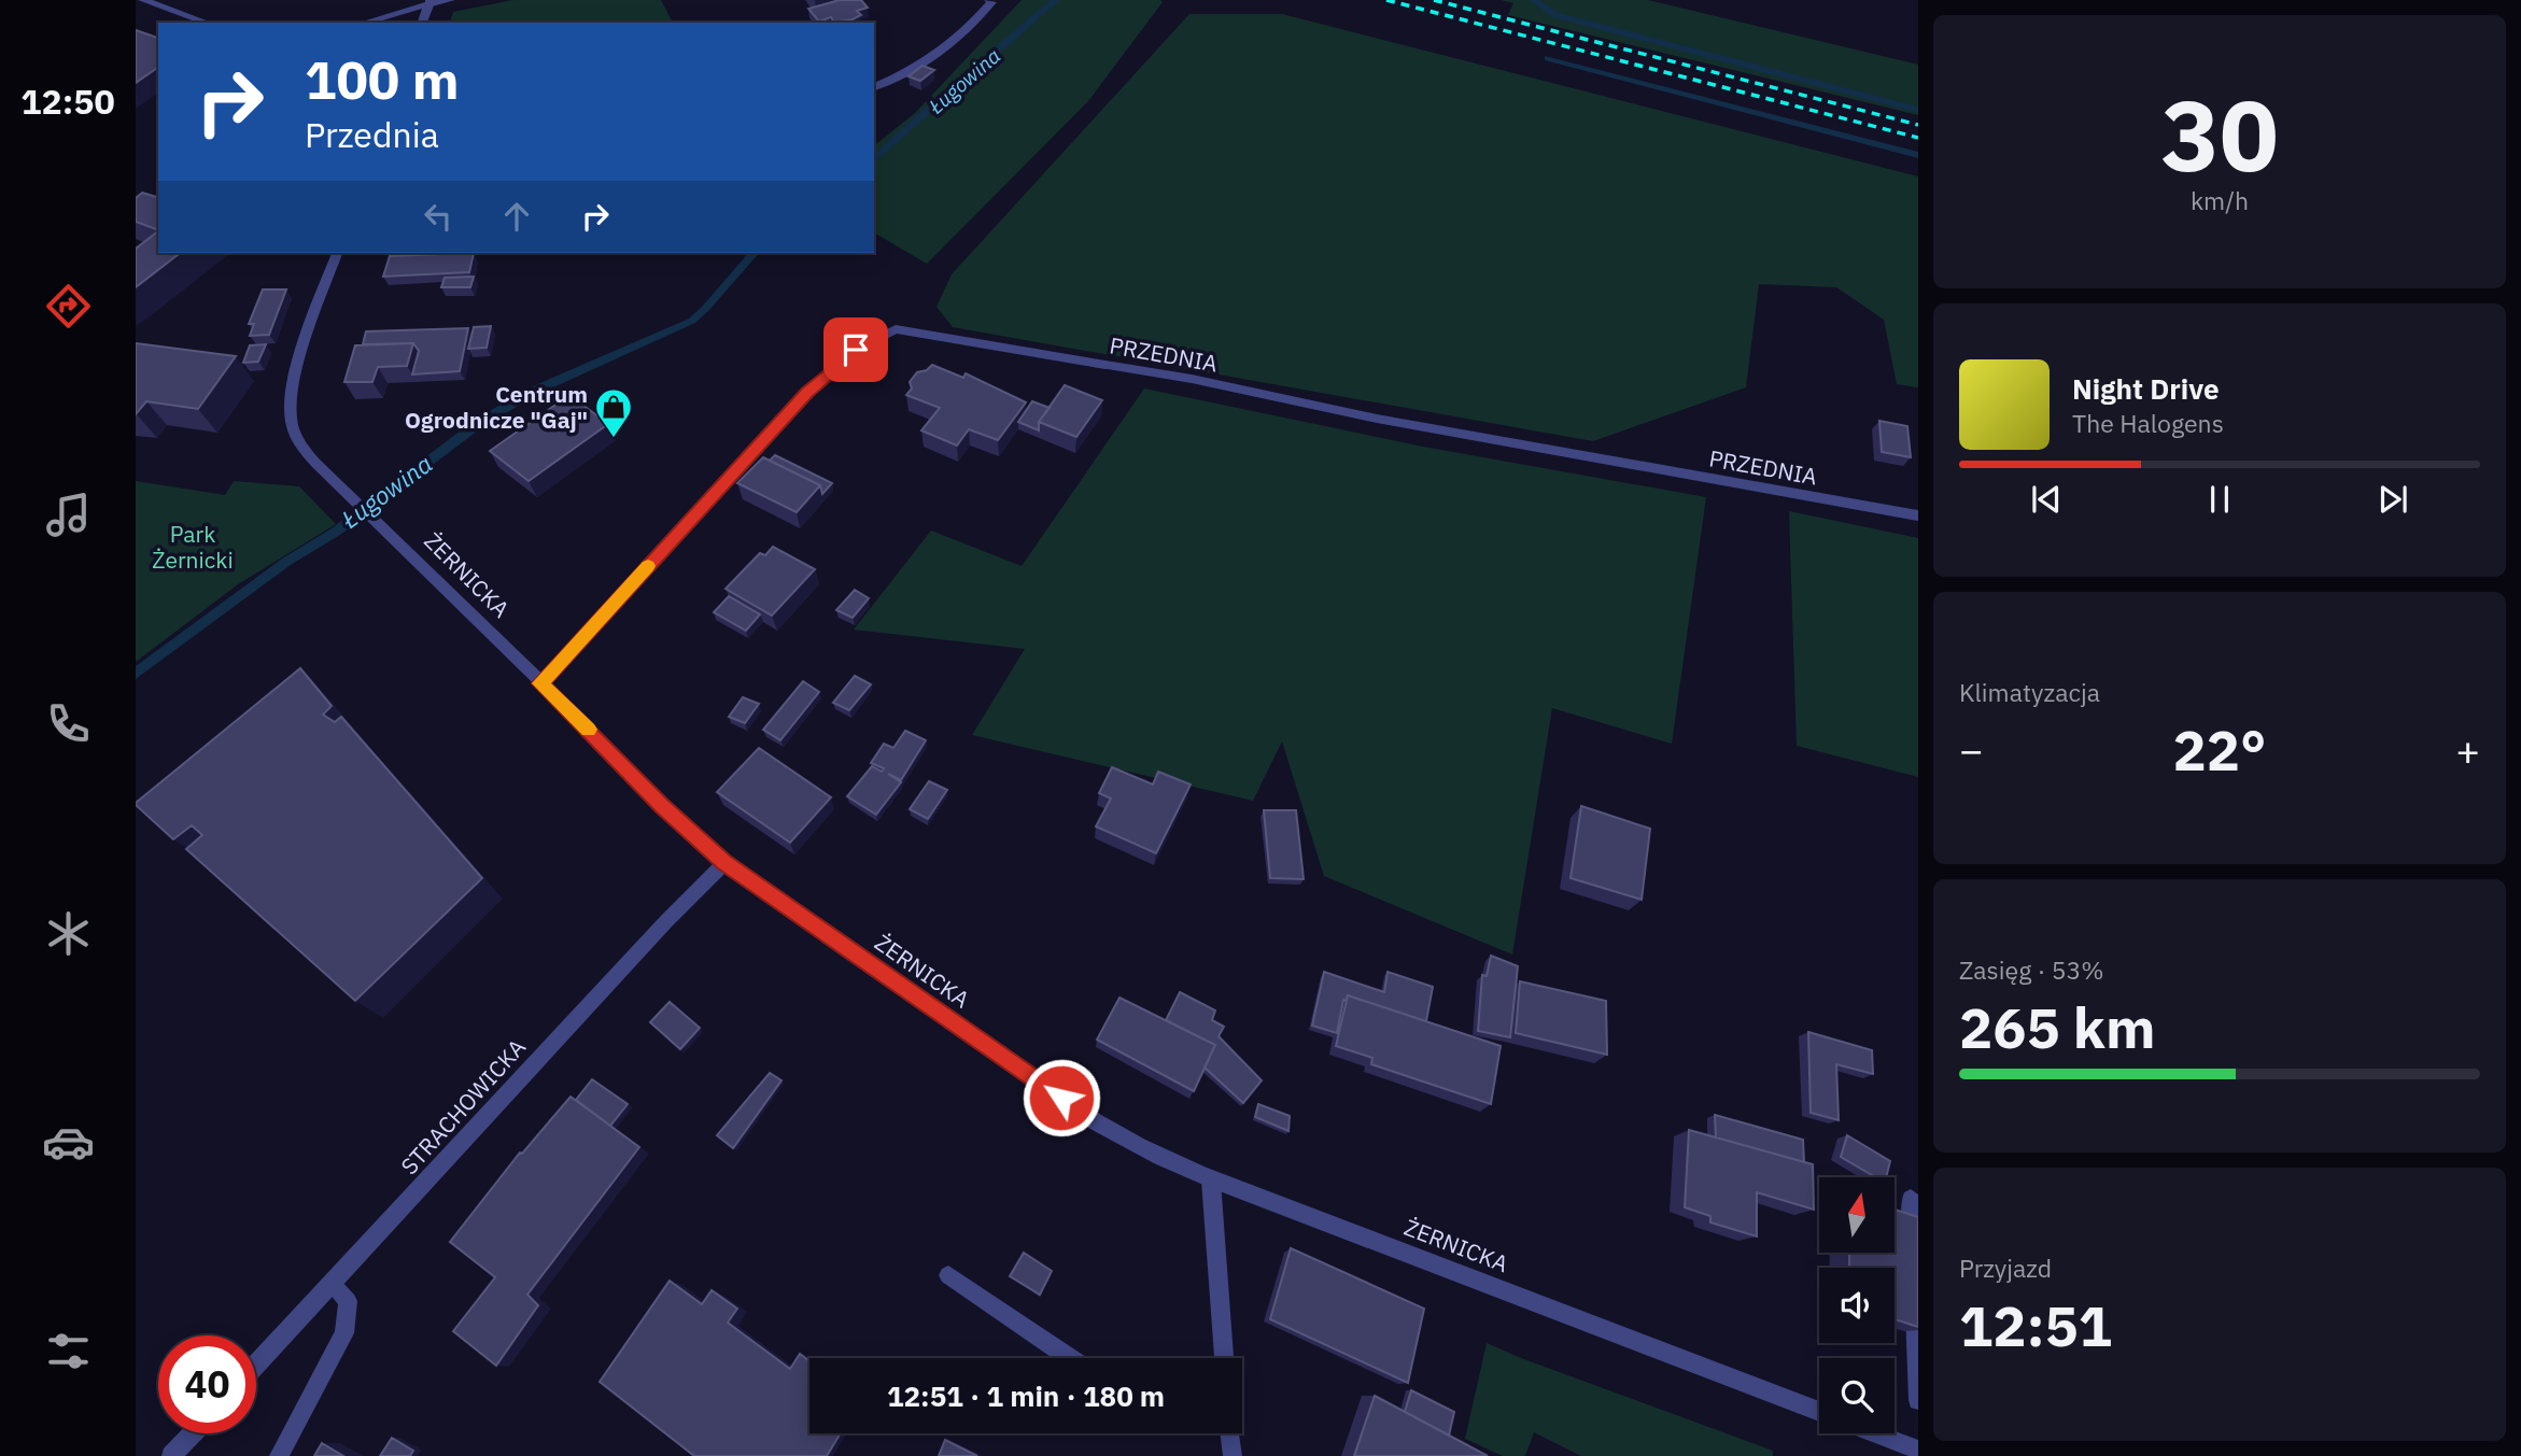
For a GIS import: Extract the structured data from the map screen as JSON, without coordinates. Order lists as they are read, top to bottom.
{
  "streets": {
    "street": ["PRZEDNIA", "ŻERNICKA", "STRACHOWICKA"]
  },
  "crossings": [
    ["PRZEDNIA", "ŻERNICKA"],
    ["ŻERNICKA", "STRACHOWICKA"]
  ],
  "water": ["Ługowina"],
  "parks": ["Park Żernicki"],
  "places": {
    "shop": ["Centrum Ogrodnicze \"Gaj\""]
  },
  "north": "top",
  "page": {
    "tabs": "12:50",
    "tile": [
      ["30", "km/h"],
      "Klimatyzacja",
      ["Zasięg · 53%", "265 km"],
      ["Przyjazd", "12:51"]
    ],
    "turn": ["100 m", "Przednia"],
    "song": ["Night Drive", "The Halogens"],
    "heat": ["−", "22°", "+"],
    "limit": "40",
    "trip": "12:51 · 1 min · 180 m"
  }
}
